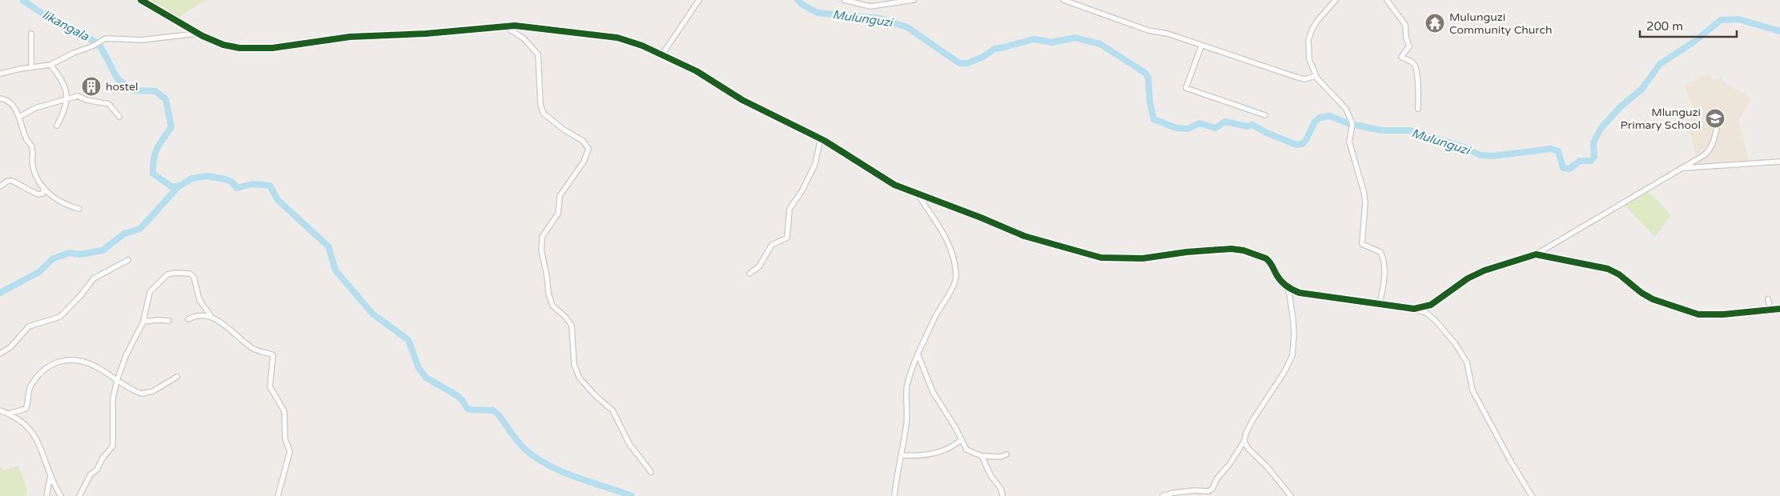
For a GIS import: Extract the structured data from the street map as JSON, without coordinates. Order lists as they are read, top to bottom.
{
  "water": ["Mulunguzi", "likangala"],
  "places": {
    "temple": ["Mulunguzi Community Church"],
    "building": ["hostel"],
    "school or university": ["Mlunguzi Primary School"]
  },
  "scale_bar": "200 m"
}
